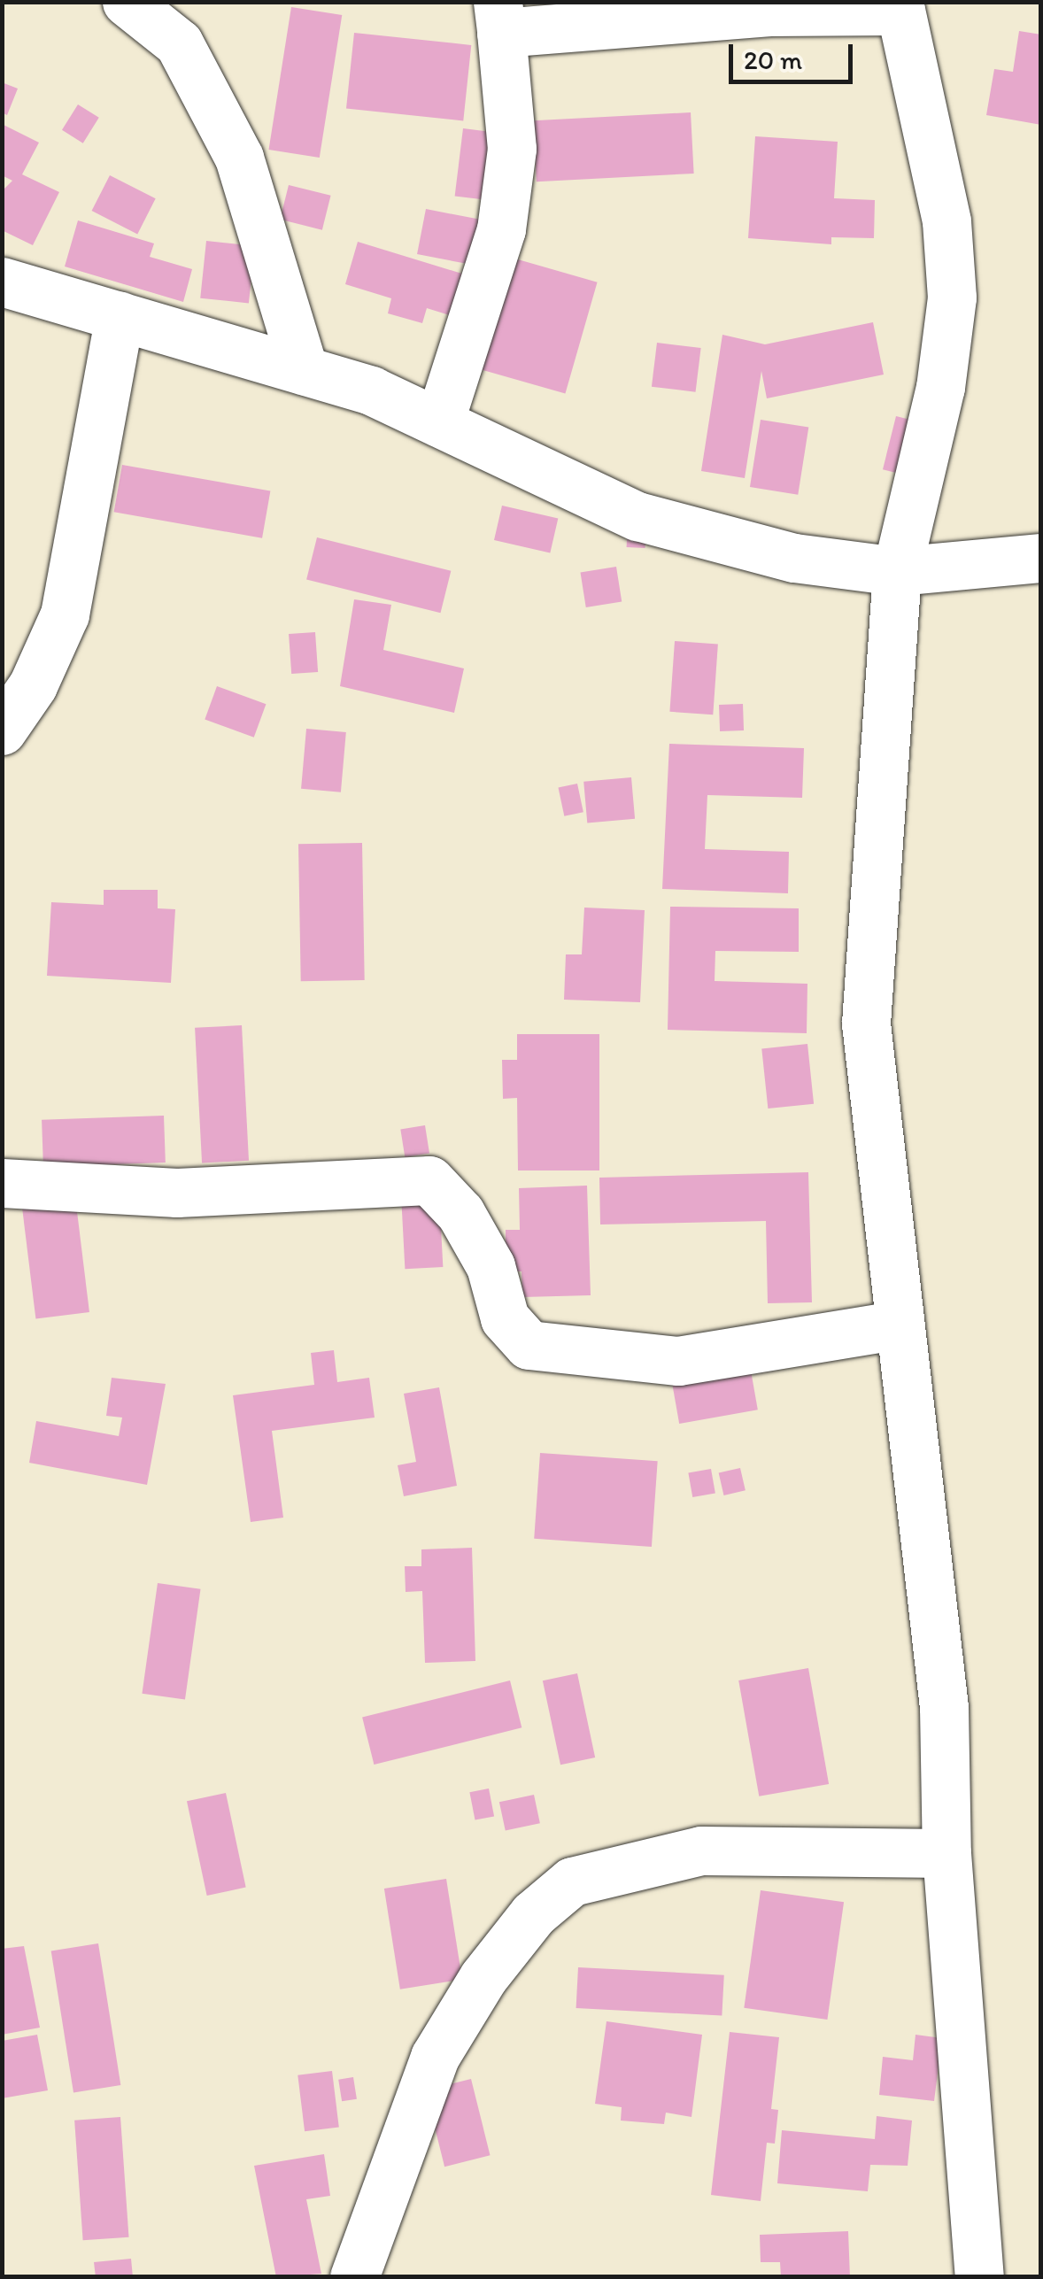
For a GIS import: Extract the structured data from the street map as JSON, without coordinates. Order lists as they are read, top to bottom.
{
  "scale_bar": "20 m"
}
